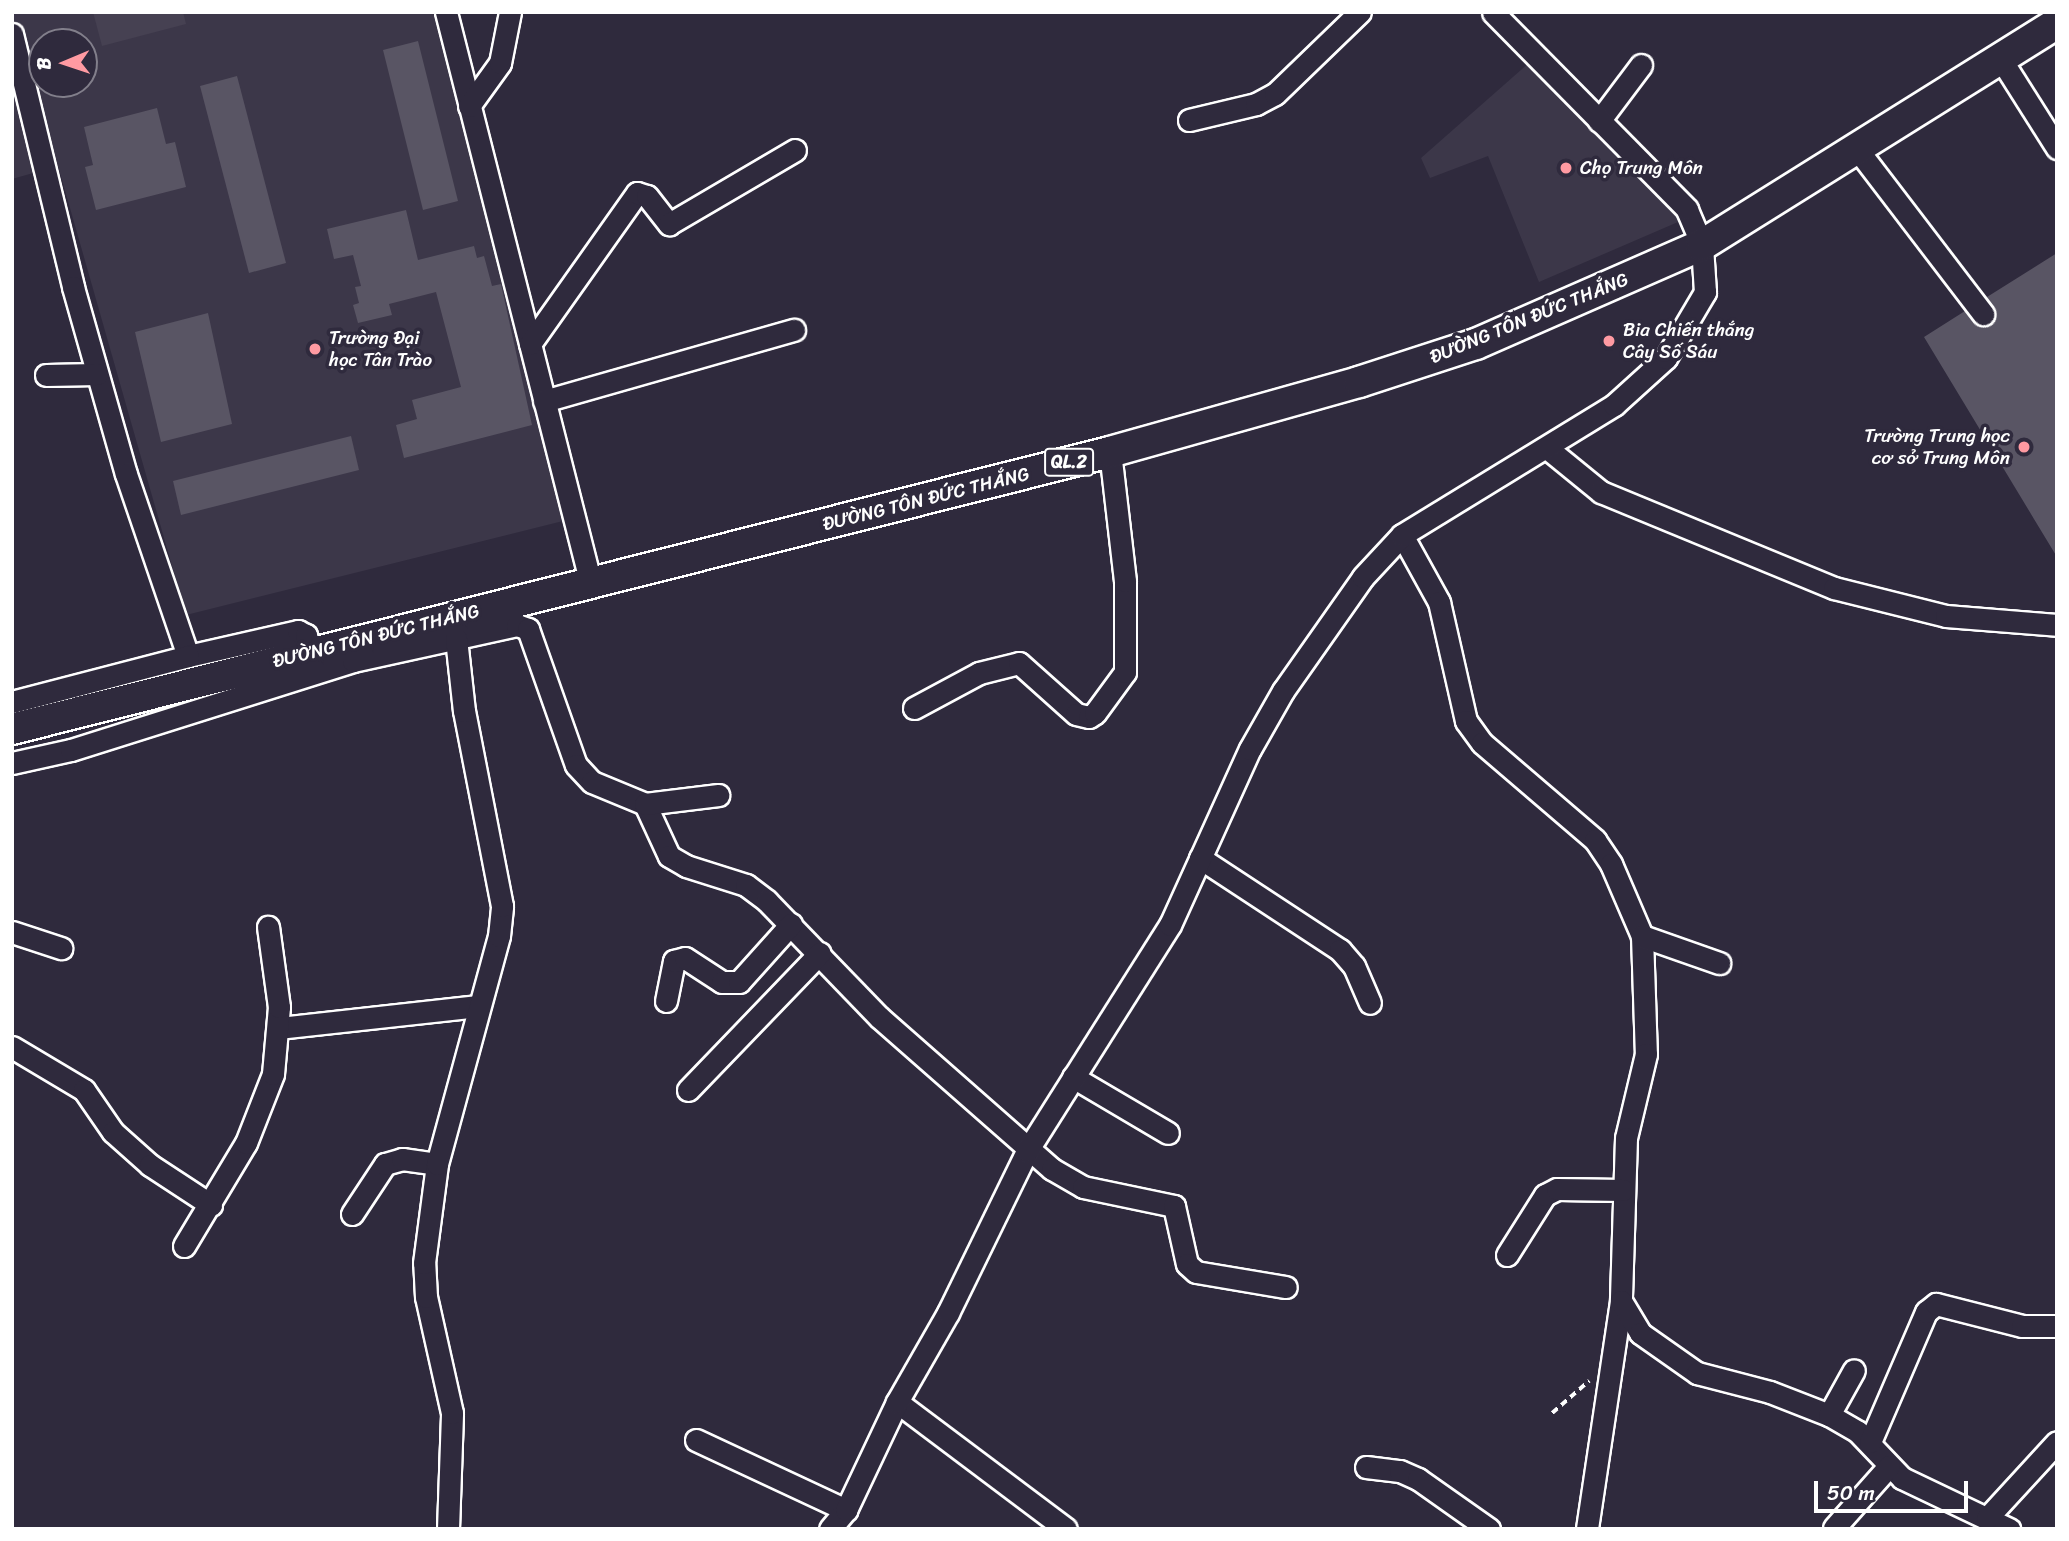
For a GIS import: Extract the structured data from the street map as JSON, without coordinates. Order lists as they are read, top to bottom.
{
  "streets": {
    "highway": ["ĐƯỜNG TÔN ĐỨC THẮNG", "QL.2"]
  },
  "places": [
    "Chọ Trung Môn",
    "Bia Chiến thắng Cây Số Sáu",
    "Trường Đại học Tân Trào",
    "Trường Trung học cơ sở Trung Môn"
  ],
  "scale_bar": "50 m",
  "north": "left"
}
